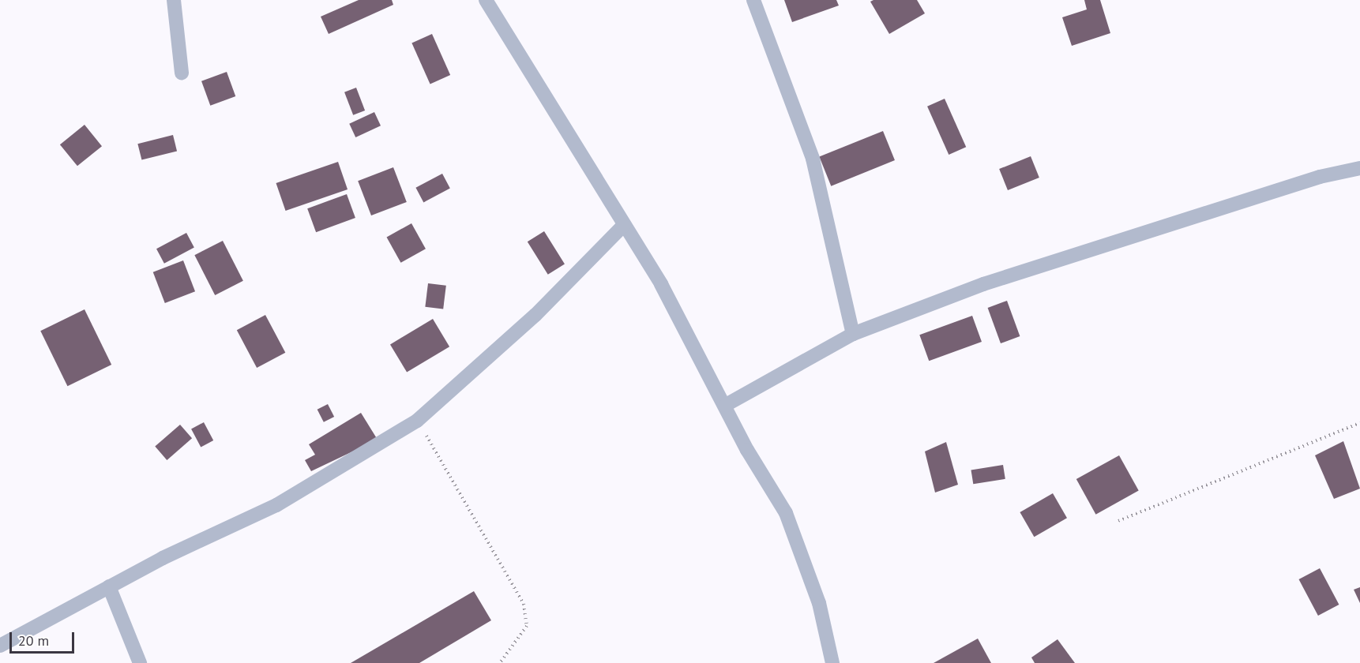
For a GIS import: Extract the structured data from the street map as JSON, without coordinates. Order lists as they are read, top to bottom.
{
  "scale_bar": "20 m"
}
